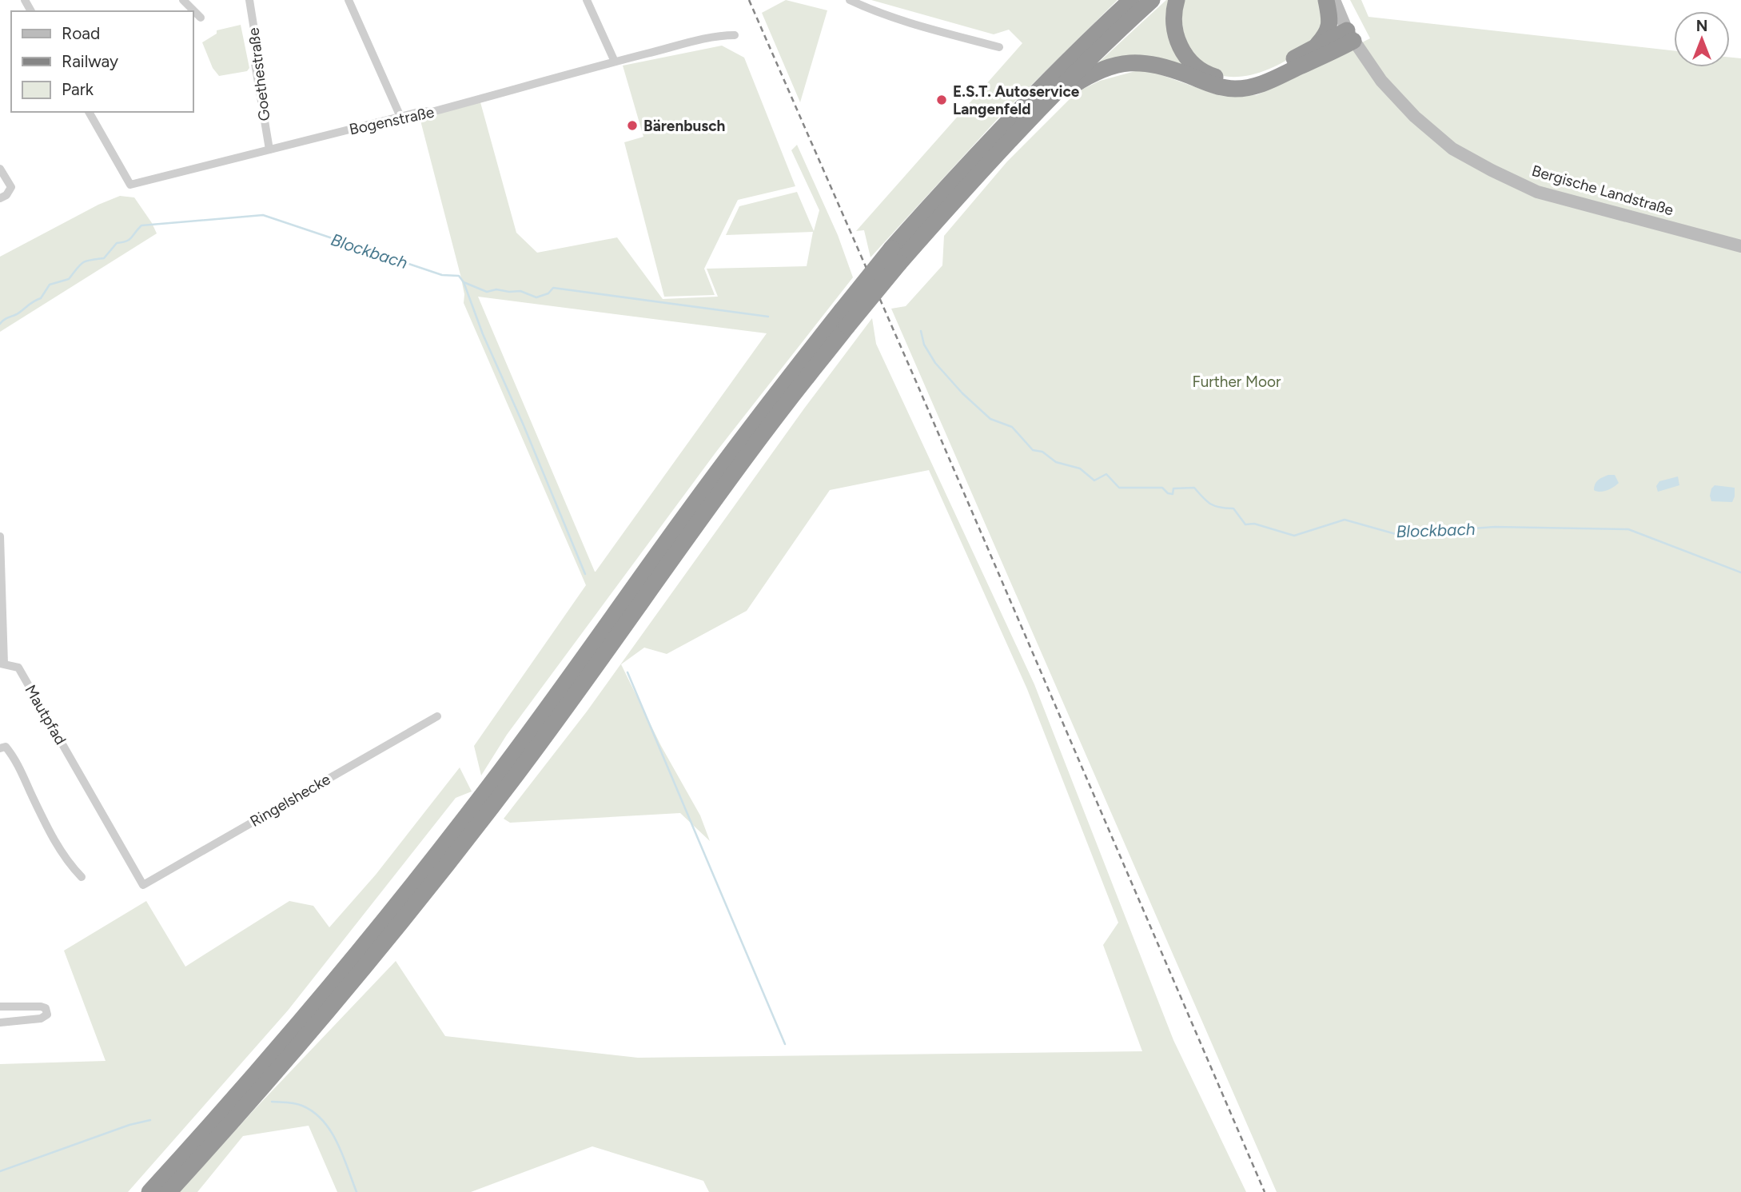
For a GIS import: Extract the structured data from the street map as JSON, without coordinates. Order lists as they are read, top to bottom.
{
  "streets": {
    "main road": ["Bergische Landstraße"],
    "street": [
      "Goethestraße",
      "Bogenstraße",
      "Mautpfad",
      "Ringelshecke"
    ]
  },
  "crossings": [
    ["Goethestraße", "Bogenstraße"],
    ["Mautpfad", "Ringelshecke"]
  ],
  "water": ["Blockbach"],
  "parks": ["Further Moor"],
  "places": ["E.S.T. Autoservice Langenfeld", "Bärenbusch"],
  "legend": ["Road", "Railway", "Park"],
  "north": "top"
}
